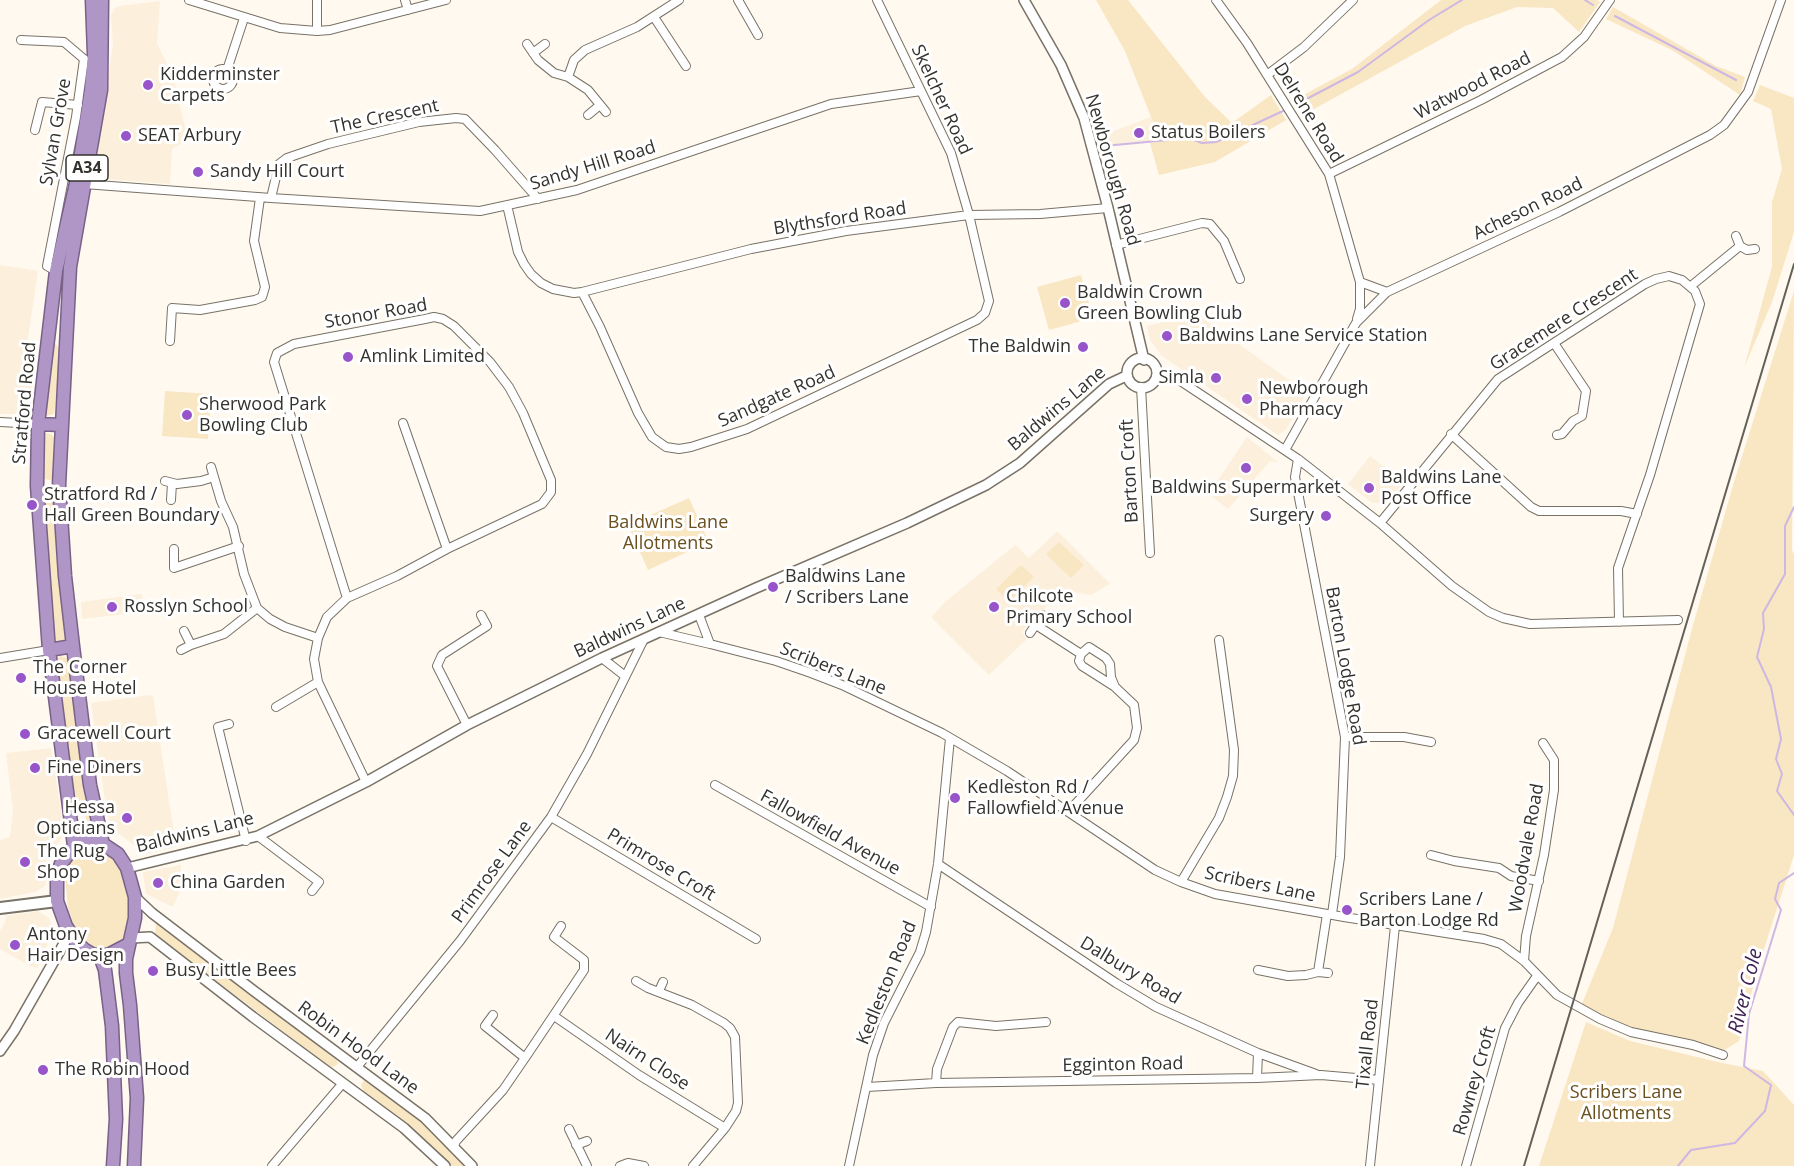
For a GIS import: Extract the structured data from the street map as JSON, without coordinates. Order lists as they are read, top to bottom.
{
  "streets": {
    "highway": ["A34", "Stratford Road"],
    "street": [
      "Watwood Road",
      "Skelcher Road",
      "Delrene Road",
      "The Crescent",
      "Sylvan Grove",
      "Sandy Hill Road",
      "Newborough Road",
      "Acheson Road",
      "Blythsford Road",
      "Stonor Road",
      "Gracemere Crescent",
      "Sandgate Road",
      "Baldwins Lane",
      "Barton Croft",
      "Barton Lodge Road",
      "Scribers Lane",
      "Fallowfield Avenue",
      "Woodvale Road",
      "Primrose Croft",
      "Primrose Lane",
      "Dalbury Road",
      "Kedleston Road",
      "Tixall Road",
      "Robin Hood Lane",
      "Nairn Close",
      "Egginton Road",
      "Rowney Croft"
    ]
  },
  "crossings": [
    ["Watwood Road", "Delrene Road"],
    ["Skelcher Road", "Sandy Hill Road"],
    ["Skelcher Road", "Blythsford Road"],
    ["Skelcher Road", "Sandgate Road"],
    ["Delrene Road", "Acheson Road"],
    ["The Crescent", "Sandy Hill Road"],
    ["Sylvan Grove", "Stratford Road"],
    ["Sandy Hill Road", "A34"],
    ["A34", "Stratford Road"],
    ["Newborough Road", "Blythsford Road"],
    ["Newborough Road", "Baldwins Lane"],
    ["Newborough Road", "Barton Croft"],
    ["Blythsford Road", "Sandgate Road"],
    ["Stonor Road", "Baldwins Lane"],
    ["Stratford Road", "Baldwins Lane"],
    ["Stratford Road", "Robin Hood Lane"],
    ["Baldwins Lane", "Barton Croft"],
    ["Baldwins Lane", "Scribers Lane"],
    ["Baldwins Lane", "Primrose Lane"],
    ["Baldwins Lane", "Robin Hood Lane"],
    ["Barton Lodge Road", "Scribers Lane"],
    ["Scribers Lane", "Woodvale Road"],
    ["Scribers Lane", "Kedleston Road"],
    ["Scribers Lane", "Tixall Road"],
    ["Scribers Lane", "Rowney Croft"],
    ["Fallowfield Avenue", "Kedleston Road"],
    ["Primrose Croft", "Primrose Lane"],
    ["Primrose Lane", "Robin Hood Lane"],
    ["Dalbury Road", "Kedleston Road"],
    ["Dalbury Road", "Egginton Road"],
    ["Kedleston Road", "Egginton Road"],
    ["Tixall Road", "Egginton Road"]
  ],
  "water": ["River Cole"],
  "parks": ["Baldwins Lane Allotments", "Scribers Lane Allotments"],
  "places": [
    "Kidderminster Carpets",
    "Status Boilers",
    "SEAT Arbury",
    "Sandy Hill Court",
    "Baldwin Crown Green Bowling Club",
    "Baldwins Lane Service Station",
    "The Baldwin",
    "Amlink Limited",
    "Simla",
    "Newborough Pharmacy",
    "Sherwood Park Bowling Club",
    "Baldwins Supermarket",
    "Baldwins Lane Post Office",
    "Stratford Rd / Hall Green Boundary",
    "Surgery",
    "Baldwins Lane / Scribers Lane",
    "Rosslyn School",
    "Chilcote Primary School",
    "The Corner House Hotel",
    "Gracewell Court",
    "Fine Diners",
    "Kedleston Rd / Fallowfield Avenue",
    "Hessa Opticians",
    "The Rug Shop",
    "China Garden",
    "Scribers Lane / Barton Lodge Rd",
    "Antony Hair Design",
    "Busy Little Bees",
    "The Robin Hood"
  ]
}
